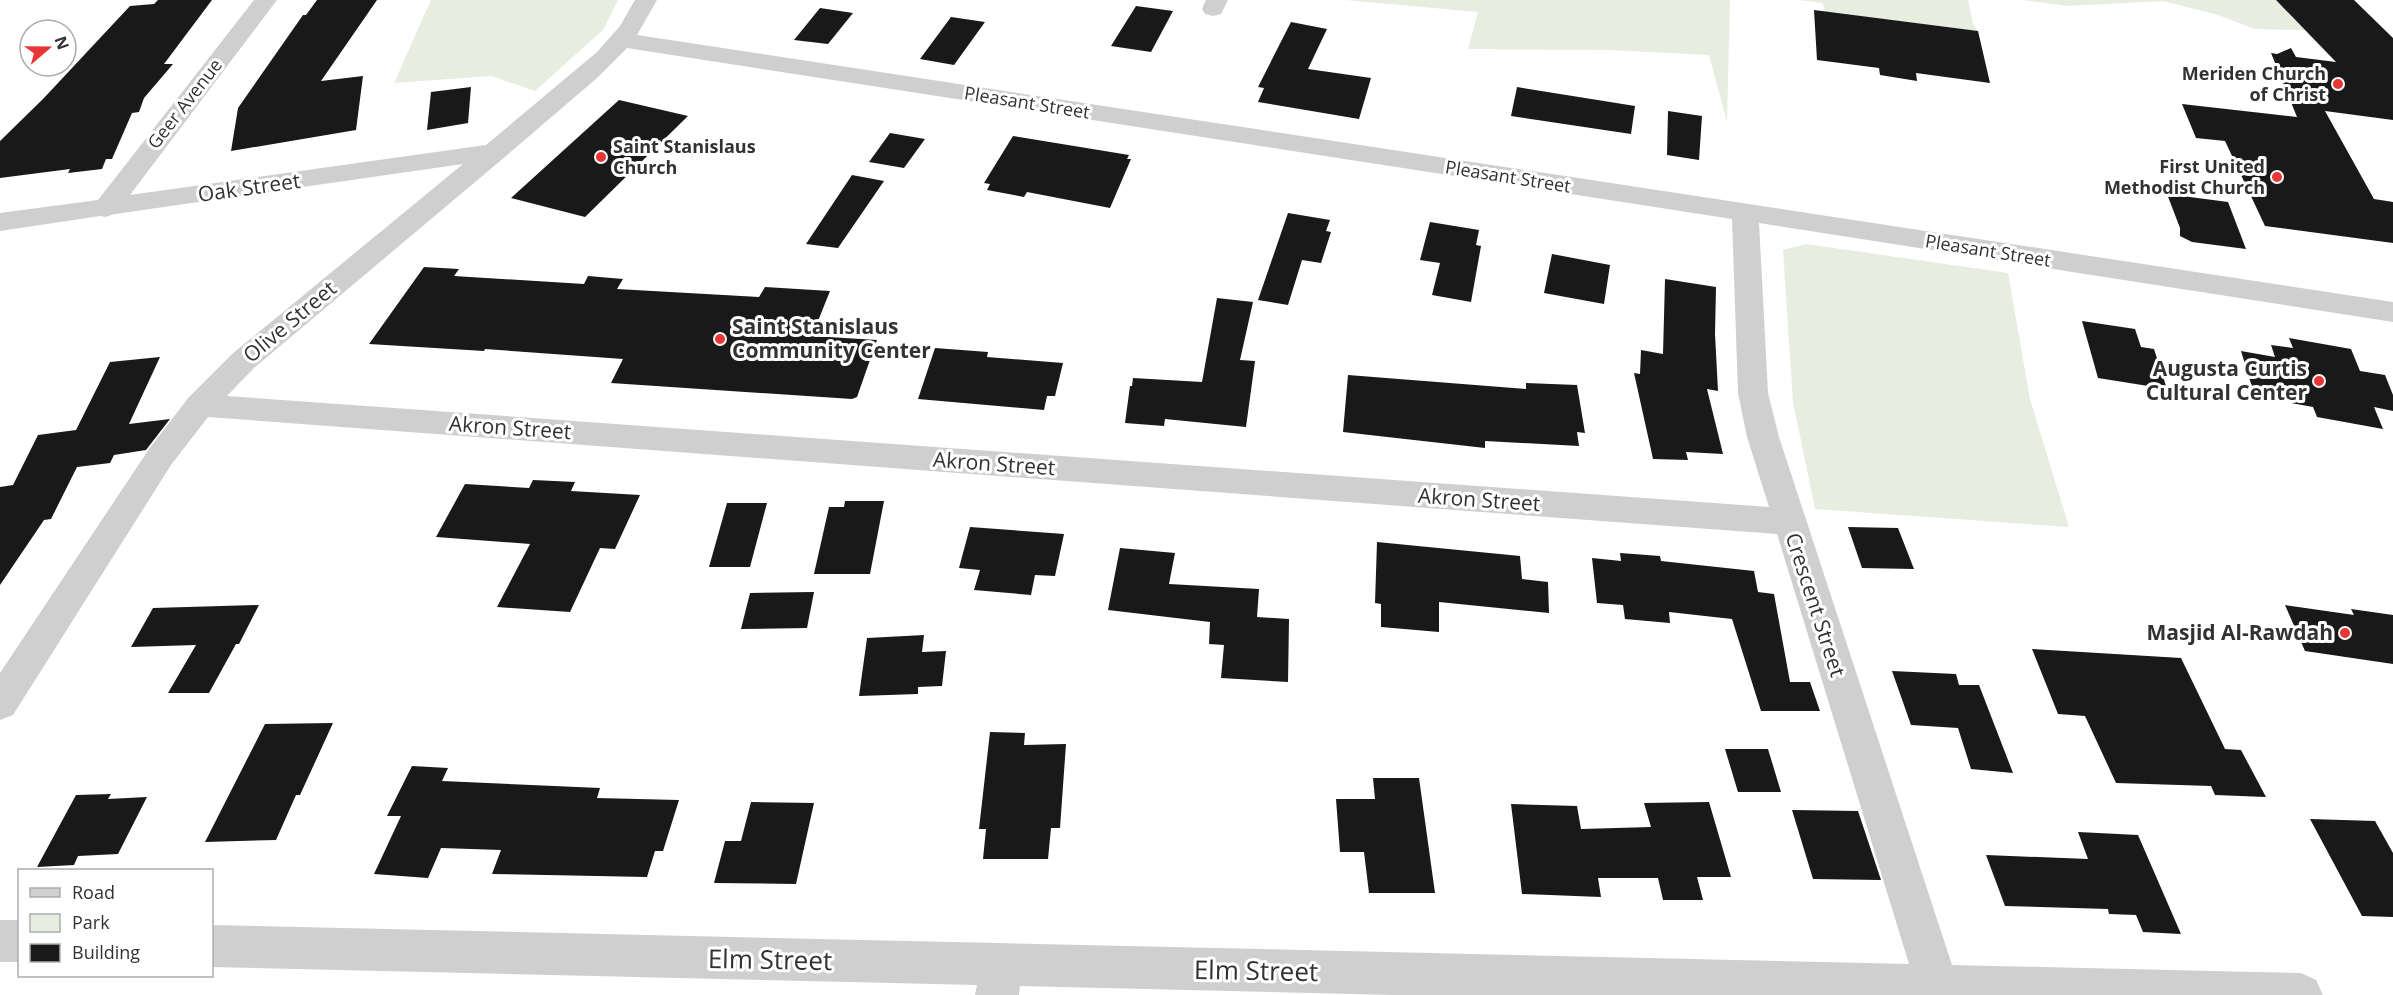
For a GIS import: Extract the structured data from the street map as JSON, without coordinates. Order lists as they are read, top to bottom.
{
  "streets": {
    "street": [
      "Pleasant Street",
      "Geer Avenue",
      "Oak Street",
      "Olive Street",
      "Akron Street",
      "Crescent Street",
      "Elm Street"
    ]
  },
  "crossings": [
    ["Pleasant Street", "Olive Street"],
    ["Pleasant Street", "Crescent Street"],
    ["Geer Avenue", "Oak Street"],
    ["Oak Street", "Olive Street"],
    ["Olive Street", "Akron Street"],
    ["Akron Street", "Crescent Street"],
    ["Crescent Street", "Elm Street"]
  ],
  "places": [
    "Meriden Church of Christ",
    "Saint Stanislaus Church",
    "First United Methodist Church",
    "Saint Stanislaus Community Center",
    "Augusta Curtis Cultural Center",
    "Masjid Al-Rawdah"
  ],
  "legend": ["Road", "Park", "Building"],
  "north": "right"
}
